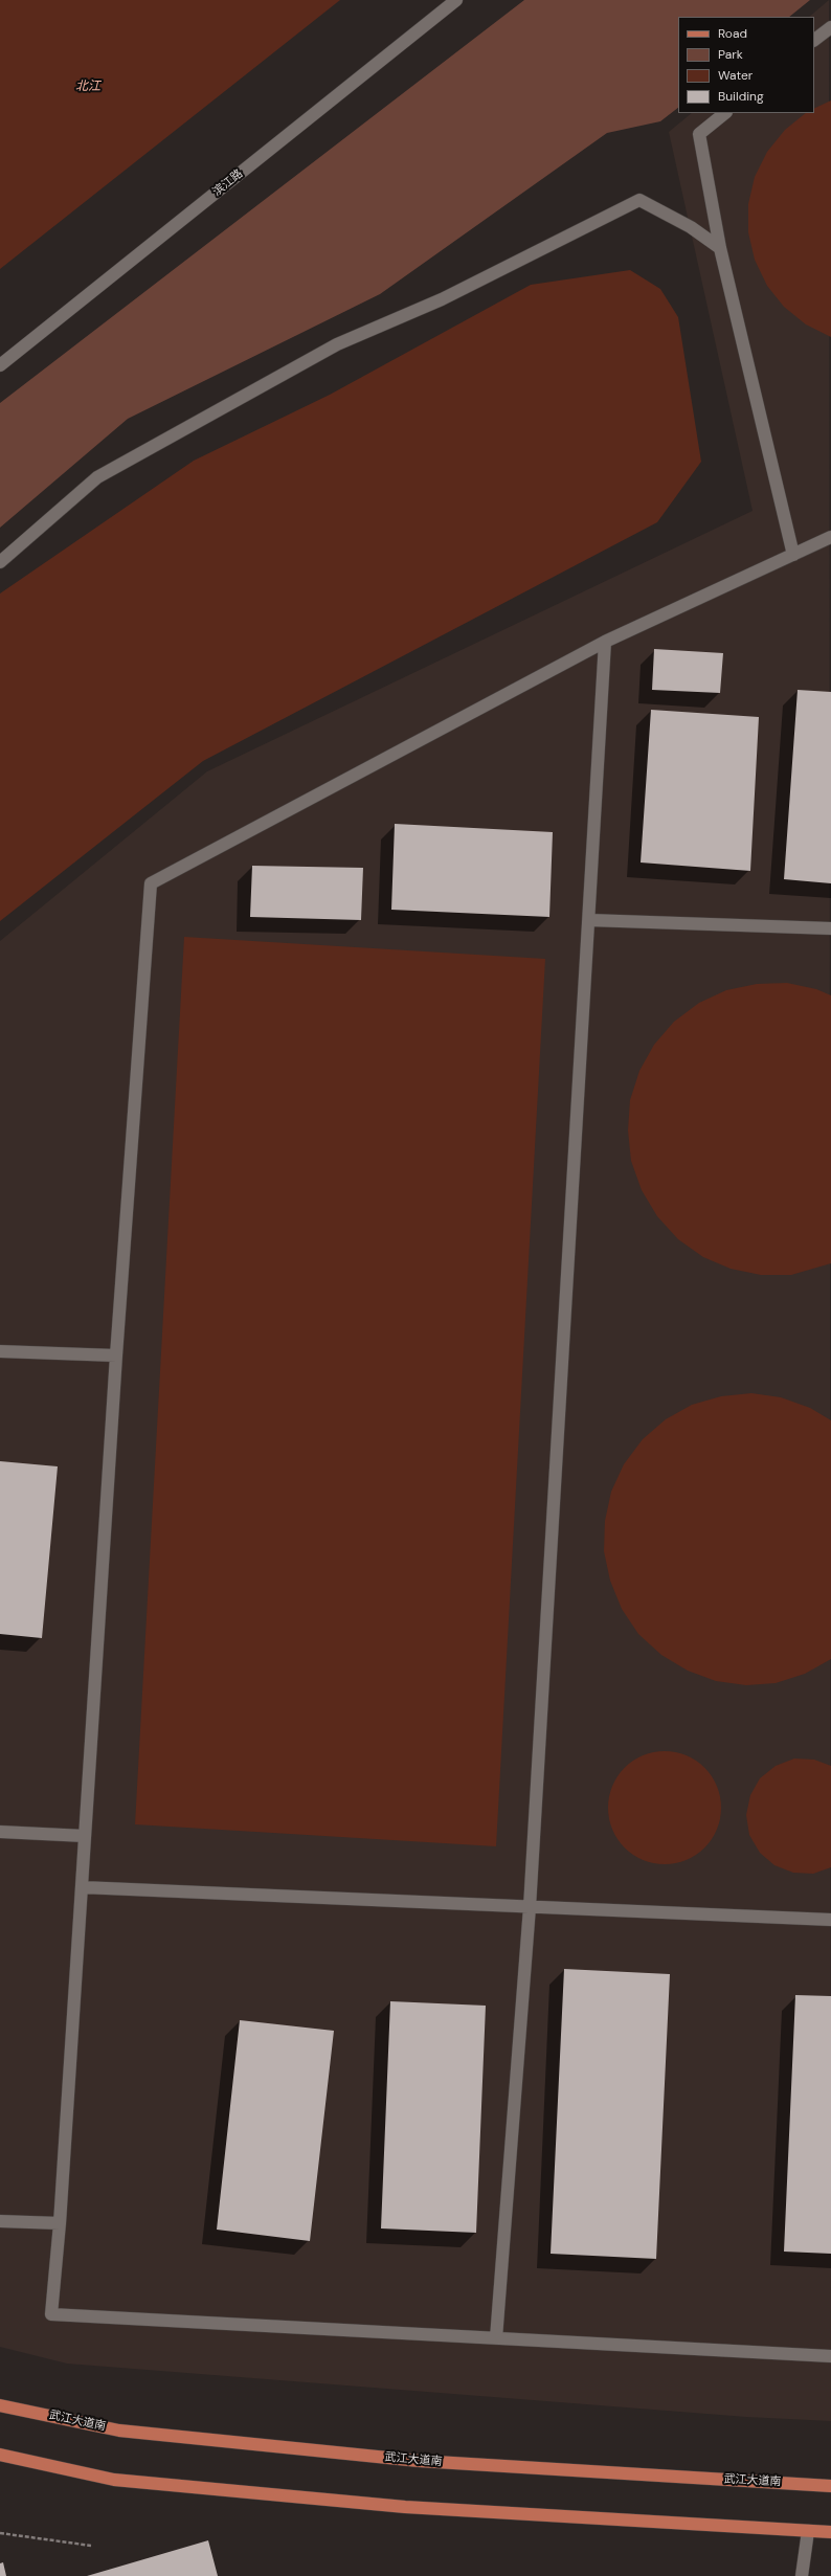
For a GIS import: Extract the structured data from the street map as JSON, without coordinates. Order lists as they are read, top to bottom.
{
  "streets": {
    "main road": ["武江大道南"],
    "street": ["滨江路"]
  },
  "water": ["北江"],
  "legend": [
    "Road",
    "Park",
    "Water",
    "Building"
  ]
}
